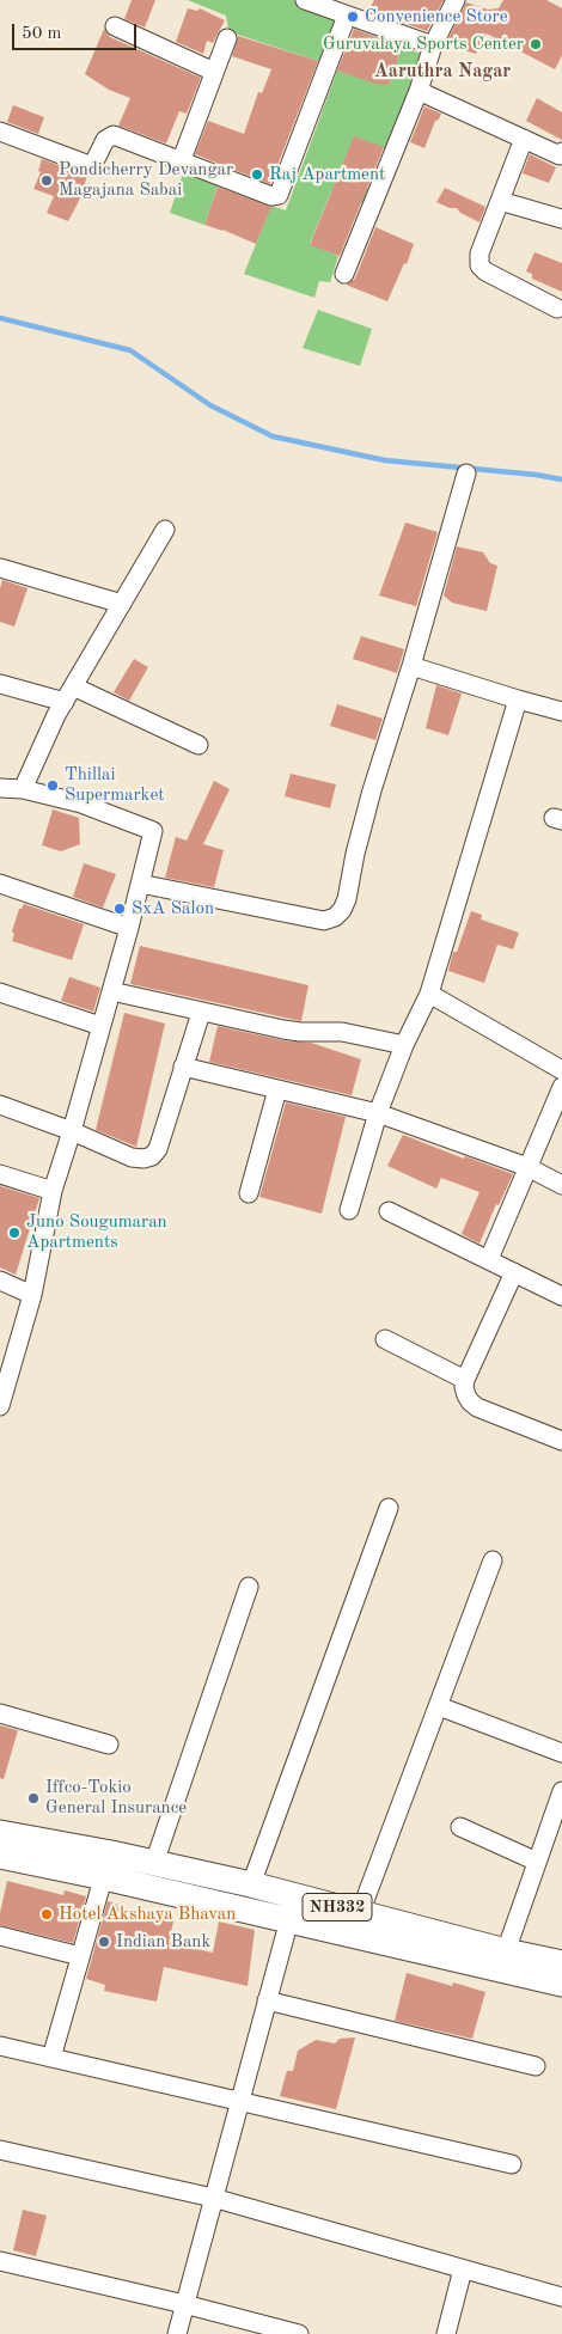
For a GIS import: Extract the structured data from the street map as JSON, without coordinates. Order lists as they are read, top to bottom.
{
  "streets": {
    "highway": ["NH332"]
  },
  "districts": ["Aaruthra Nagar"],
  "places": [
    "Convenience Store",
    "Guruvalaya Sports Center",
    "Raj Apartment",
    "Pondicherry Devangar Magajana Sabai",
    "Thillai Supermarket",
    "SxA Salon",
    "Juno Sougumaran Apartments",
    "Iffco-Tokio General Insurance",
    "Hotel Akshaya Bhavan",
    "Indian Bank"
  ],
  "scale_bar": "50 m"
}
